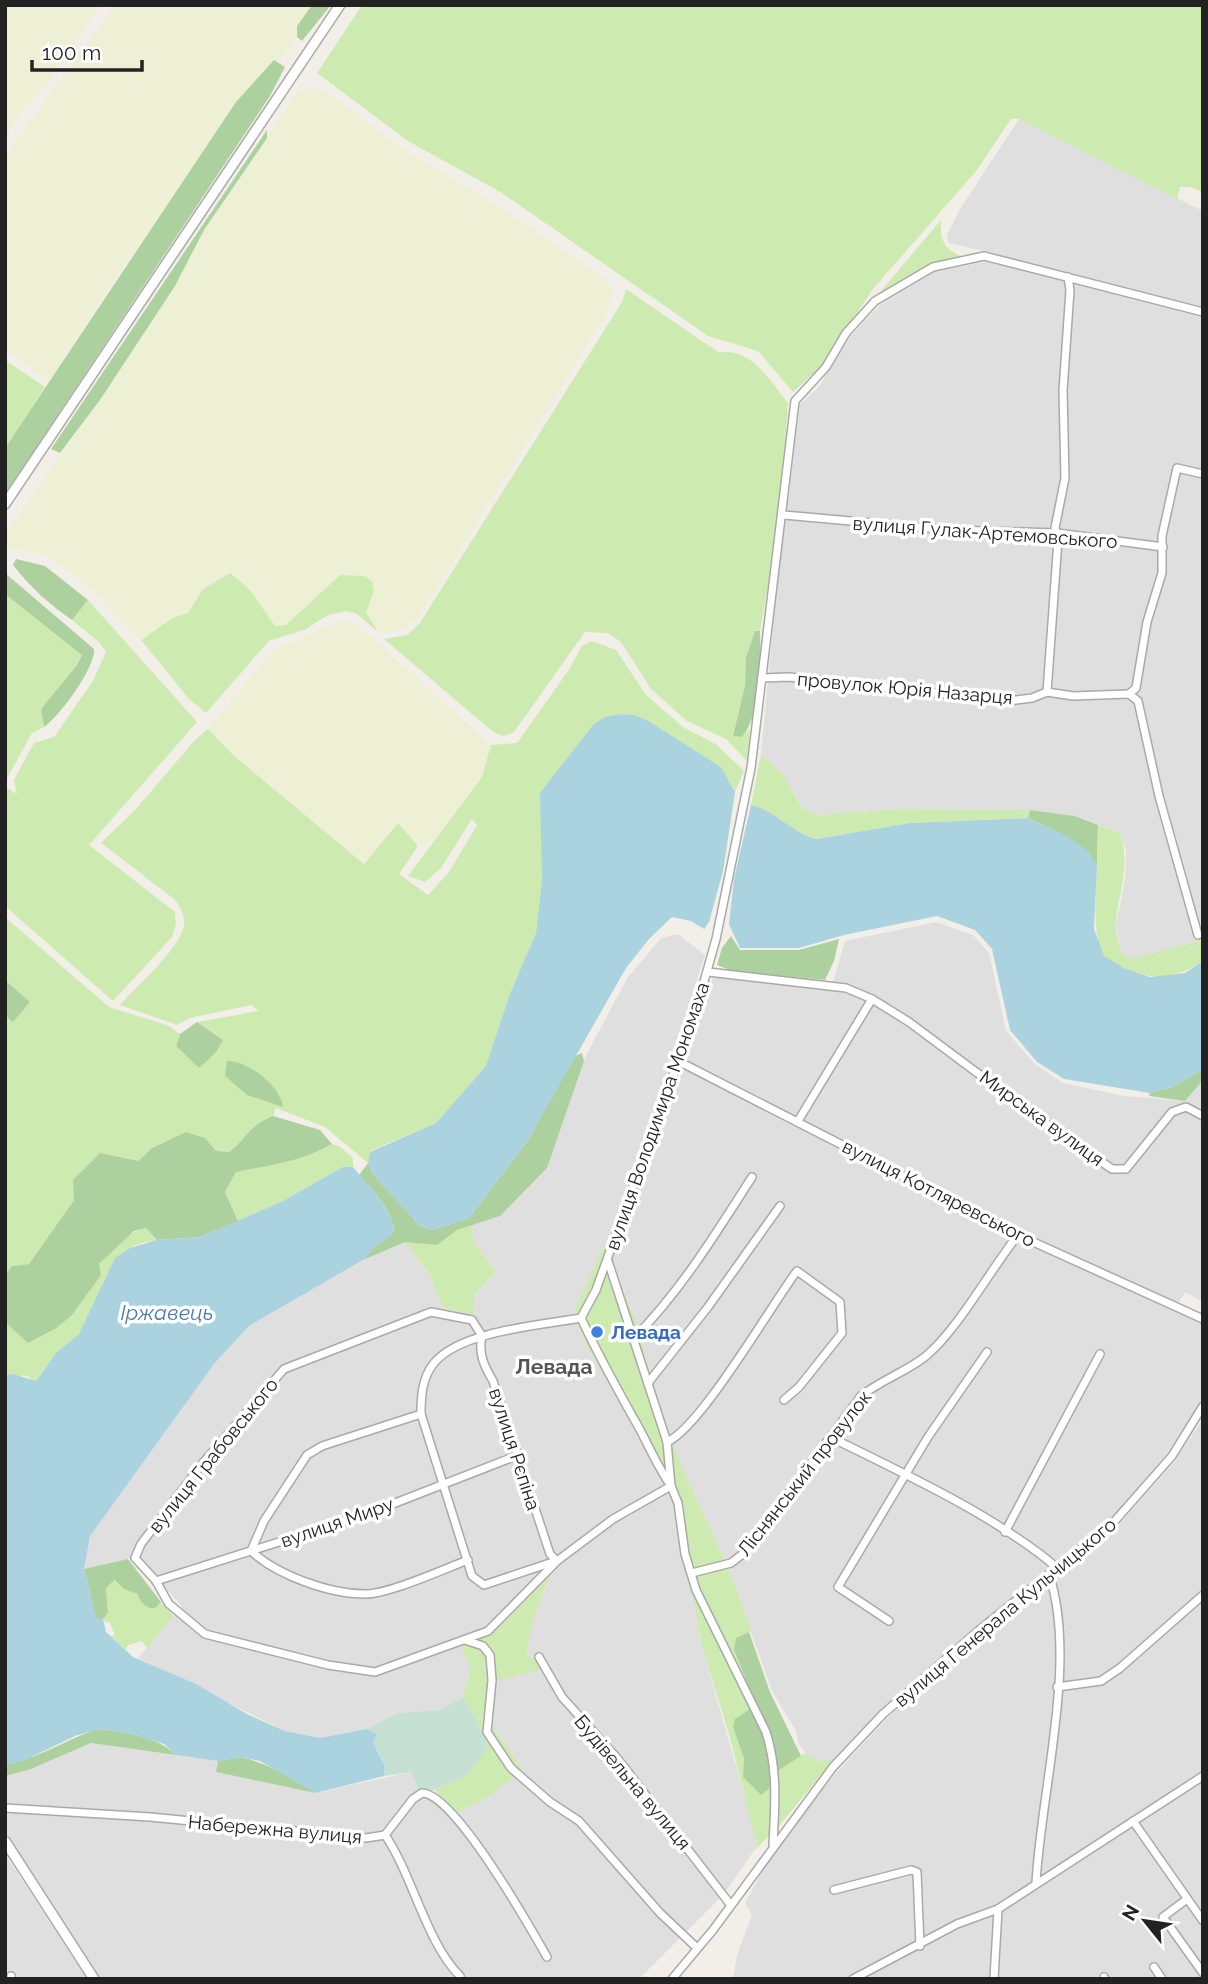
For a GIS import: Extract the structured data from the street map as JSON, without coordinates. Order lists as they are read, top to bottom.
{
  "streets": {
    "street": [
      "вулиця Гулак-Артемовського",
      "провулок Юрія Назарця",
      "вулиця Володимира Мономаха",
      "Мирська вулиця",
      "вулиця Котляревського",
      "вулиця Рєпіна",
      "вулиця Грабовського",
      "Ліснянський провулок",
      "вулиця Миру",
      "вулиця Генерала Кульчицького",
      "Будівельна вулиця",
      "Набережна вулиця"
    ]
  },
  "crossings": [
    ["вулиця Гулак-Артемовського", "вулиця Володимира Мономаха"],
    ["провулок Юрія Назарця", "вулиця Володимира Мономаха"],
    ["вулиця Володимира Мономаха", "Мирська вулиця"],
    ["вулиця Володимира Мономаха", "вулиця Котляревського"],
    ["вулиця Володимира Мономаха", "Ліснянський провулок"],
    ["вулиця Володимира Мономаха", "вулиця Генерала Кульчицького"],
    ["вулиця Котляревського", "Ліснянський провулок"],
    ["вулиця Рєпіна", "вулиця Грабовського"],
    ["вулиця Рєпіна", "вулиця Миру"],
    ["вулиця Грабовського", "вулиця Миру"],
    ["вулиця Генерала Кульчицького", "Будівельна вулиця"]
  ],
  "districts": ["Левада"],
  "water": ["Іржавець"],
  "places": ["Левада"],
  "scale_bar": "100 m",
  "north": "top left"
}
